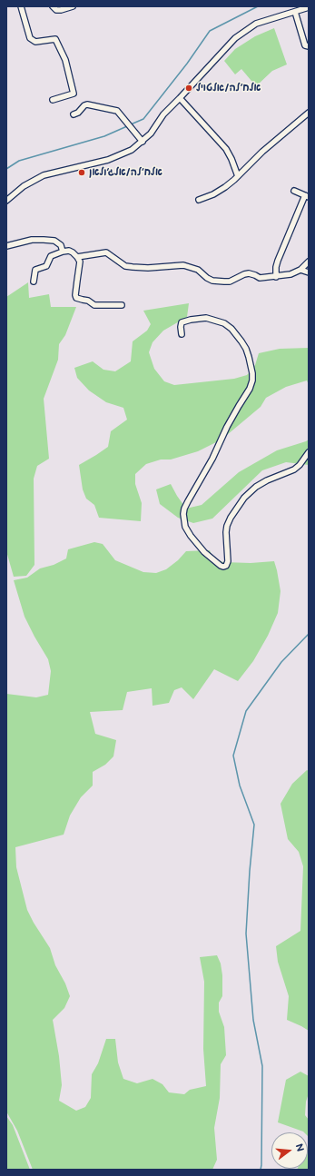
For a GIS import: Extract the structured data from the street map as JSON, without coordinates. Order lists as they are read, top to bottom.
{
  "places": ["אלח׳לה/אלטויל", "אלח׳לה/אלג׳ולאן"],
  "north": "right"
}
